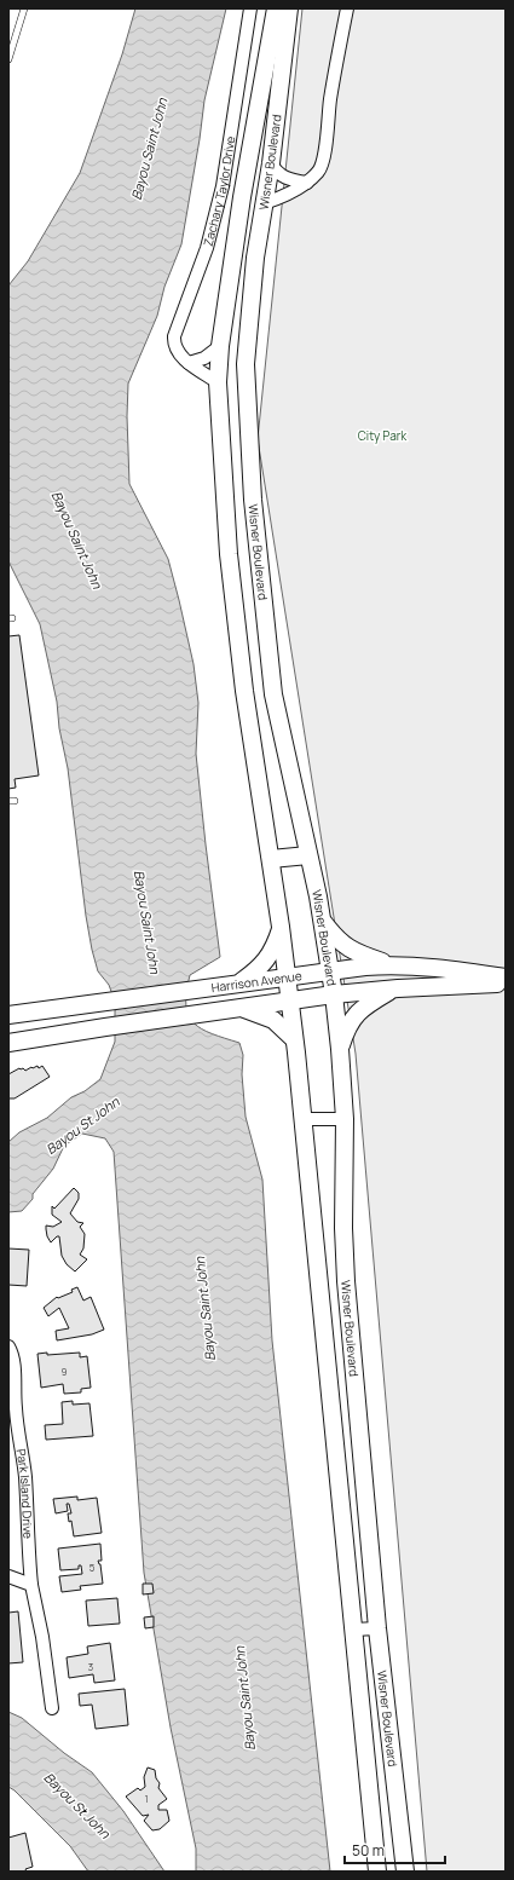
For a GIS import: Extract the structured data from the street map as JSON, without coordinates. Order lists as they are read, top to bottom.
{
  "streets": {
    "street": [
      "Wisner Boulevard",
      "Zachary Taylor Drive",
      "Harrison Avenue",
      "Park Island Drive"
    ]
  },
  "crossings": [
    ["Wisner Boulevard", "Zachary Taylor Drive"],
    ["Wisner Boulevard", "Harrison Avenue"]
  ],
  "water": ["Bayou Saint John", "Bayou St John"],
  "parks": ["City Park"],
  "house_numbers": [
    "9",
    "5",
    "3",
    "1"
  ],
  "scale_bar": "50 m"
}
